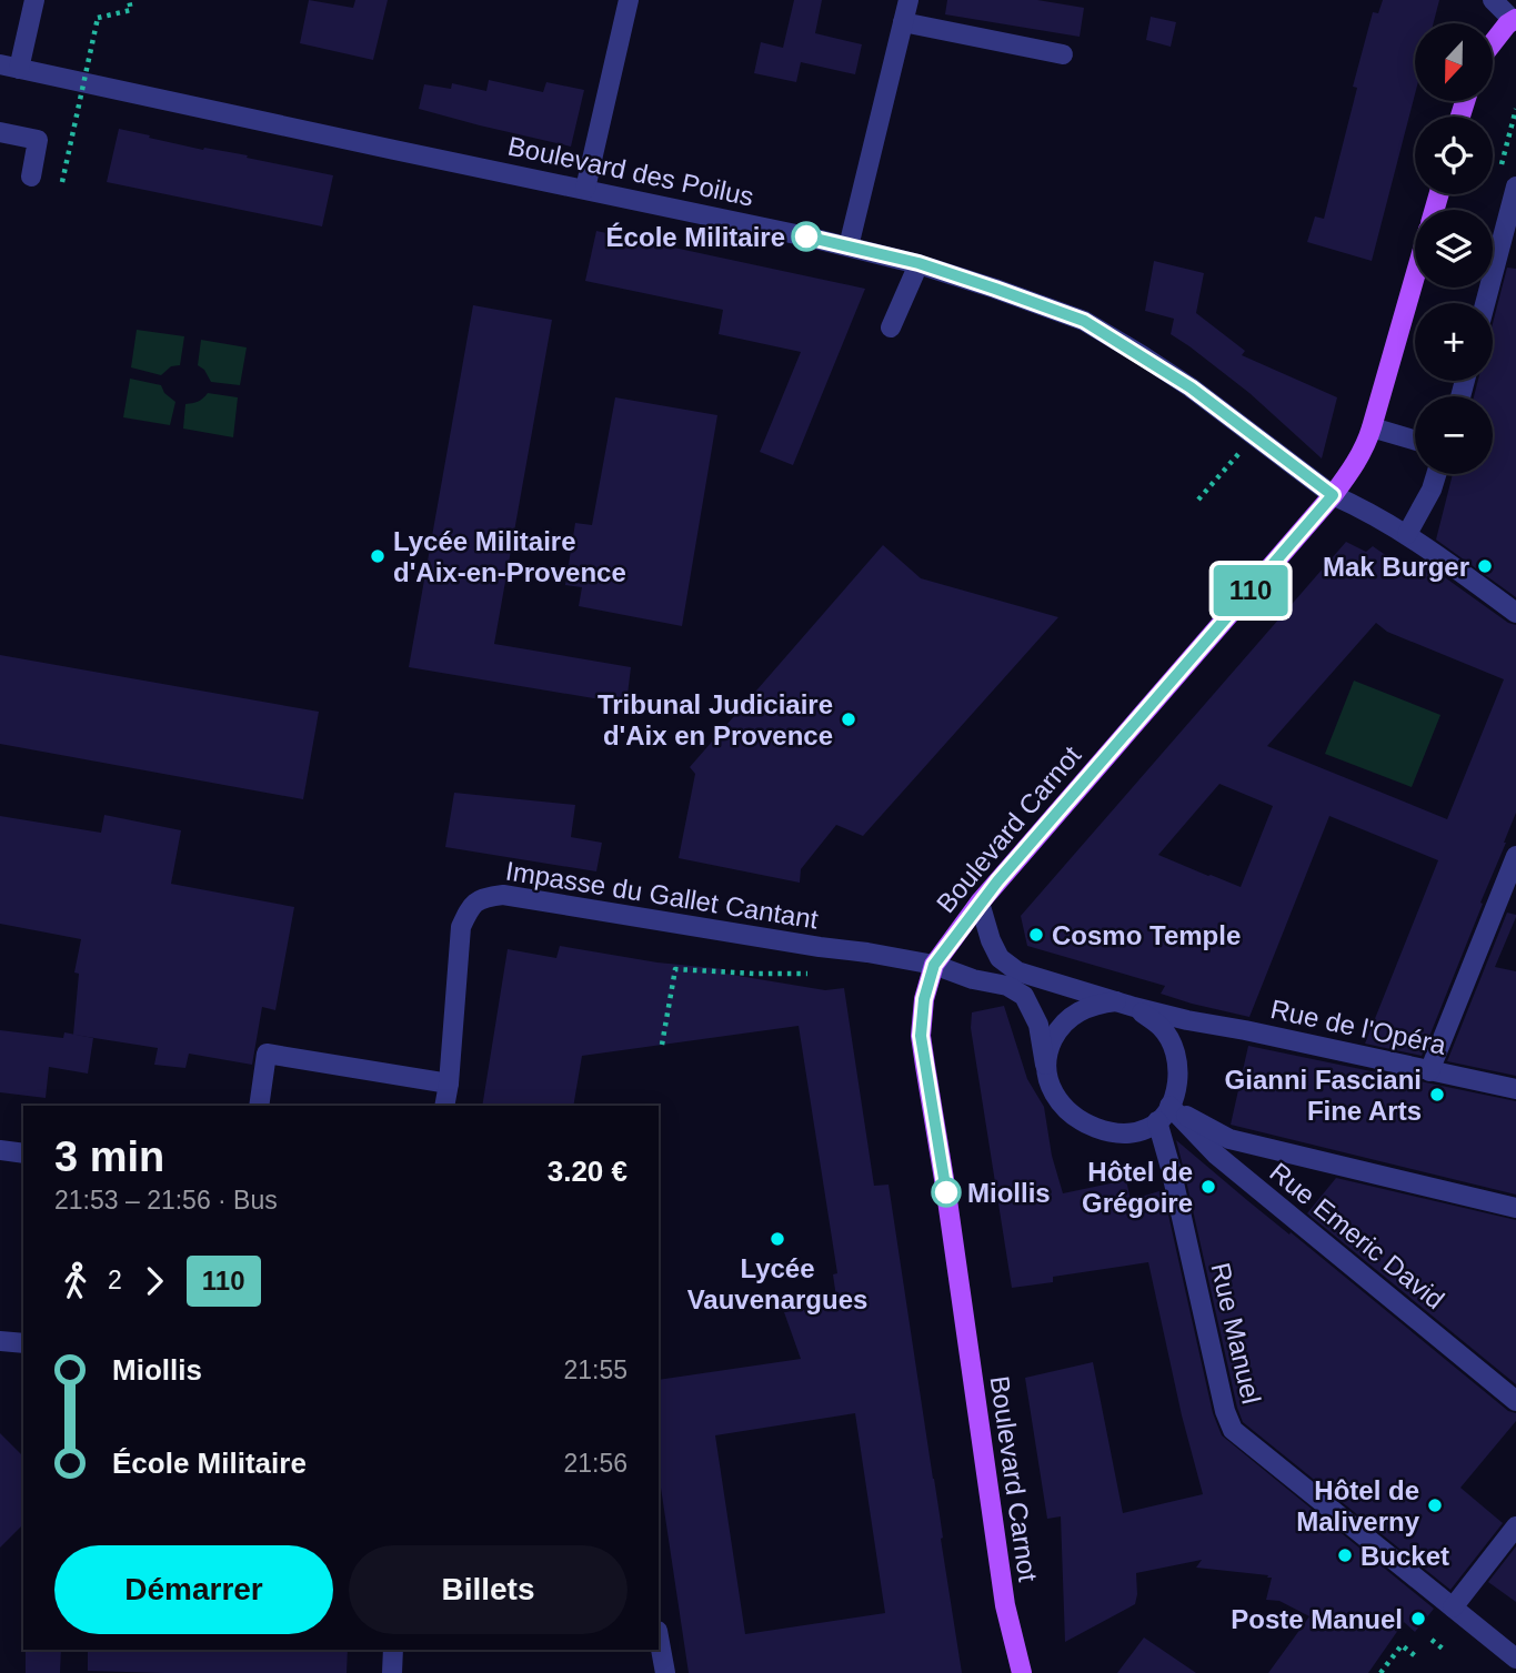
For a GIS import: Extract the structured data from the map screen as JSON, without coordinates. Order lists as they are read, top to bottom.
{
  "streets": {
    "main road": ["Boulevard Carnot"],
    "street": [
      "Boulevard des Poilus",
      "Impasse du Gallet Cantant",
      "Rue de l'Opéra",
      "Rue Emeric David",
      "Rue Manuel"
    ]
  },
  "crossings": [
    ["Boulevard des Poilus", "Boulevard Carnot"],
    ["Boulevard Carnot", "Impasse du Gallet Cantant"],
    ["Boulevard Carnot", "Rue de l'Opéra"],
    ["Impasse du Gallet Cantant", "Rue de l'Opéra"],
    ["Impasse du Gallet Cantant", "Rue Emeric David"],
    ["Impasse du Gallet Cantant", "Rue Manuel"],
    ["Rue de l'Opéra", "Rue Emeric David"],
    ["Rue de l'Opéra", "Rue Manuel"],
    ["Rue Emeric David", "Rue Manuel"]
  ],
  "places": [
    "École Militaire",
    "Lycée Militaire d'Aix-en-Provence",
    "Mak Burger",
    "Tribunal Judiciaire d'Aix en Provence",
    "Cosmo Temple",
    "Gianni Fasciani Fine Arts",
    "Hôtel de Grégoire",
    "Miollis",
    "Lycée Vauvenargues",
    "Hôtel de Maliverny",
    "Bucket",
    "Poste Manuel"
  ],
  "lines": ["bus line 110"],
  "north": "bottom",
  "page": {
    "on_map": "110",
    "map_buttons": ["+", "−"],
    "heading": ["3 min", "21:53 – 21:56 · Bus", "3.20 €"],
    "legs": ["2", "110"],
    "list": [
      {
        "name": "Miollis",
        "value": "21:55"
      },
      {
        "name": "École Militaire",
        "value": "21:56"
      }
    ],
    "buttons": ["Démarrer", "Billets"]
  }
}
